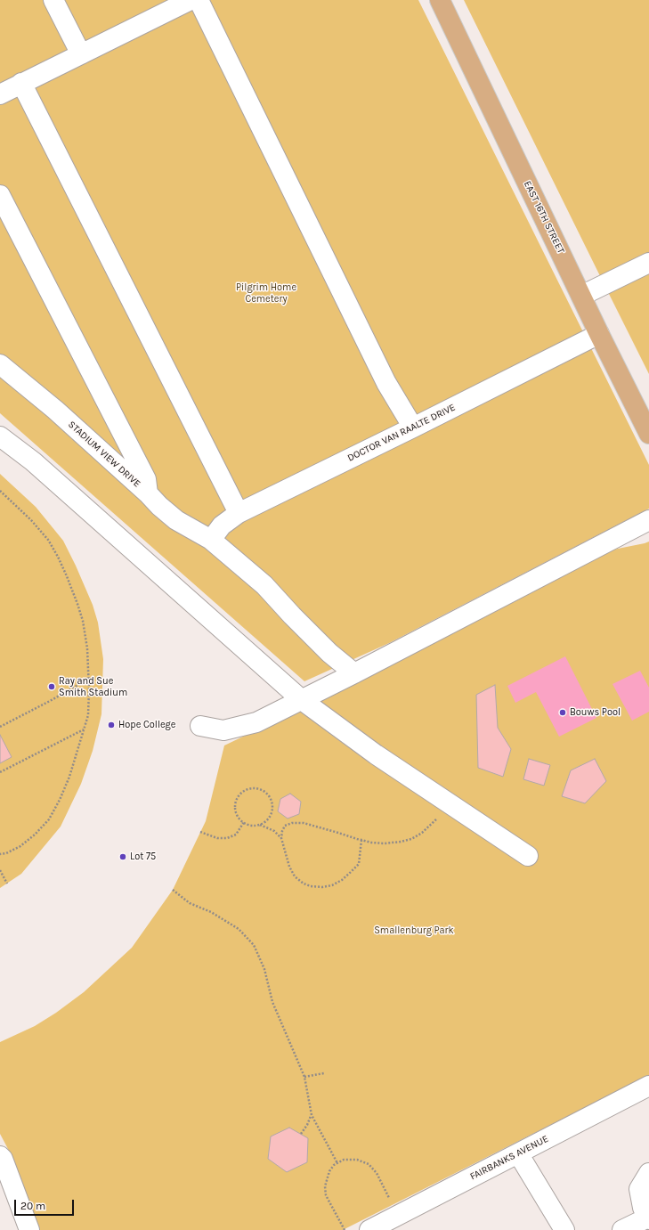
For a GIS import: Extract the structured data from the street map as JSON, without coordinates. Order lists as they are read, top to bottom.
{
  "streets": {
    "main road": ["EAST 16TH STREET"],
    "street": ["DOCTOR VAN RAALTE DRIVE", "STADIUM VIEW DRIVE", "FAIRBANKS AVENUE"]
  },
  "crossings": [
    ["EAST 16TH STREET", "DOCTOR VAN RAALTE DRIVE"],
    ["DOCTOR VAN RAALTE DRIVE", "STADIUM VIEW DRIVE"]
  ],
  "parks": ["Pilgrim Home Cemetery", "Smallenburg Park"],
  "places": [
    "Ray and Sue Smith Stadium",
    "Bouws Pool",
    "Hope College",
    "Lot 75"
  ],
  "scale_bar": "20 m"
}
